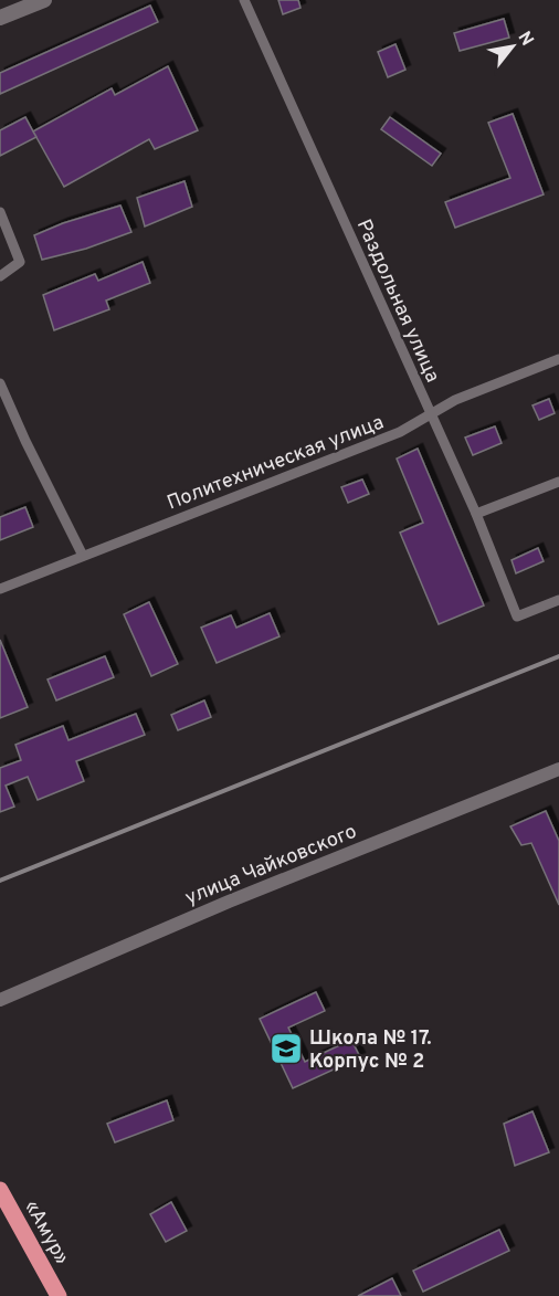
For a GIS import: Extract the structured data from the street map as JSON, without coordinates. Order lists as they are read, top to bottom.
{
  "streets": {
    "highway": ["«Амур»"],
    "street": ["Раздольная улица", "Политехническая улица", "улица Чайковского"]
  },
  "crossings": [
    ["Раздольная улица", "Политехническая улица"]
  ],
  "places": {
    "school or university": ["Школа № 17. Корпус № 2"]
  },
  "north": "top right"
}
